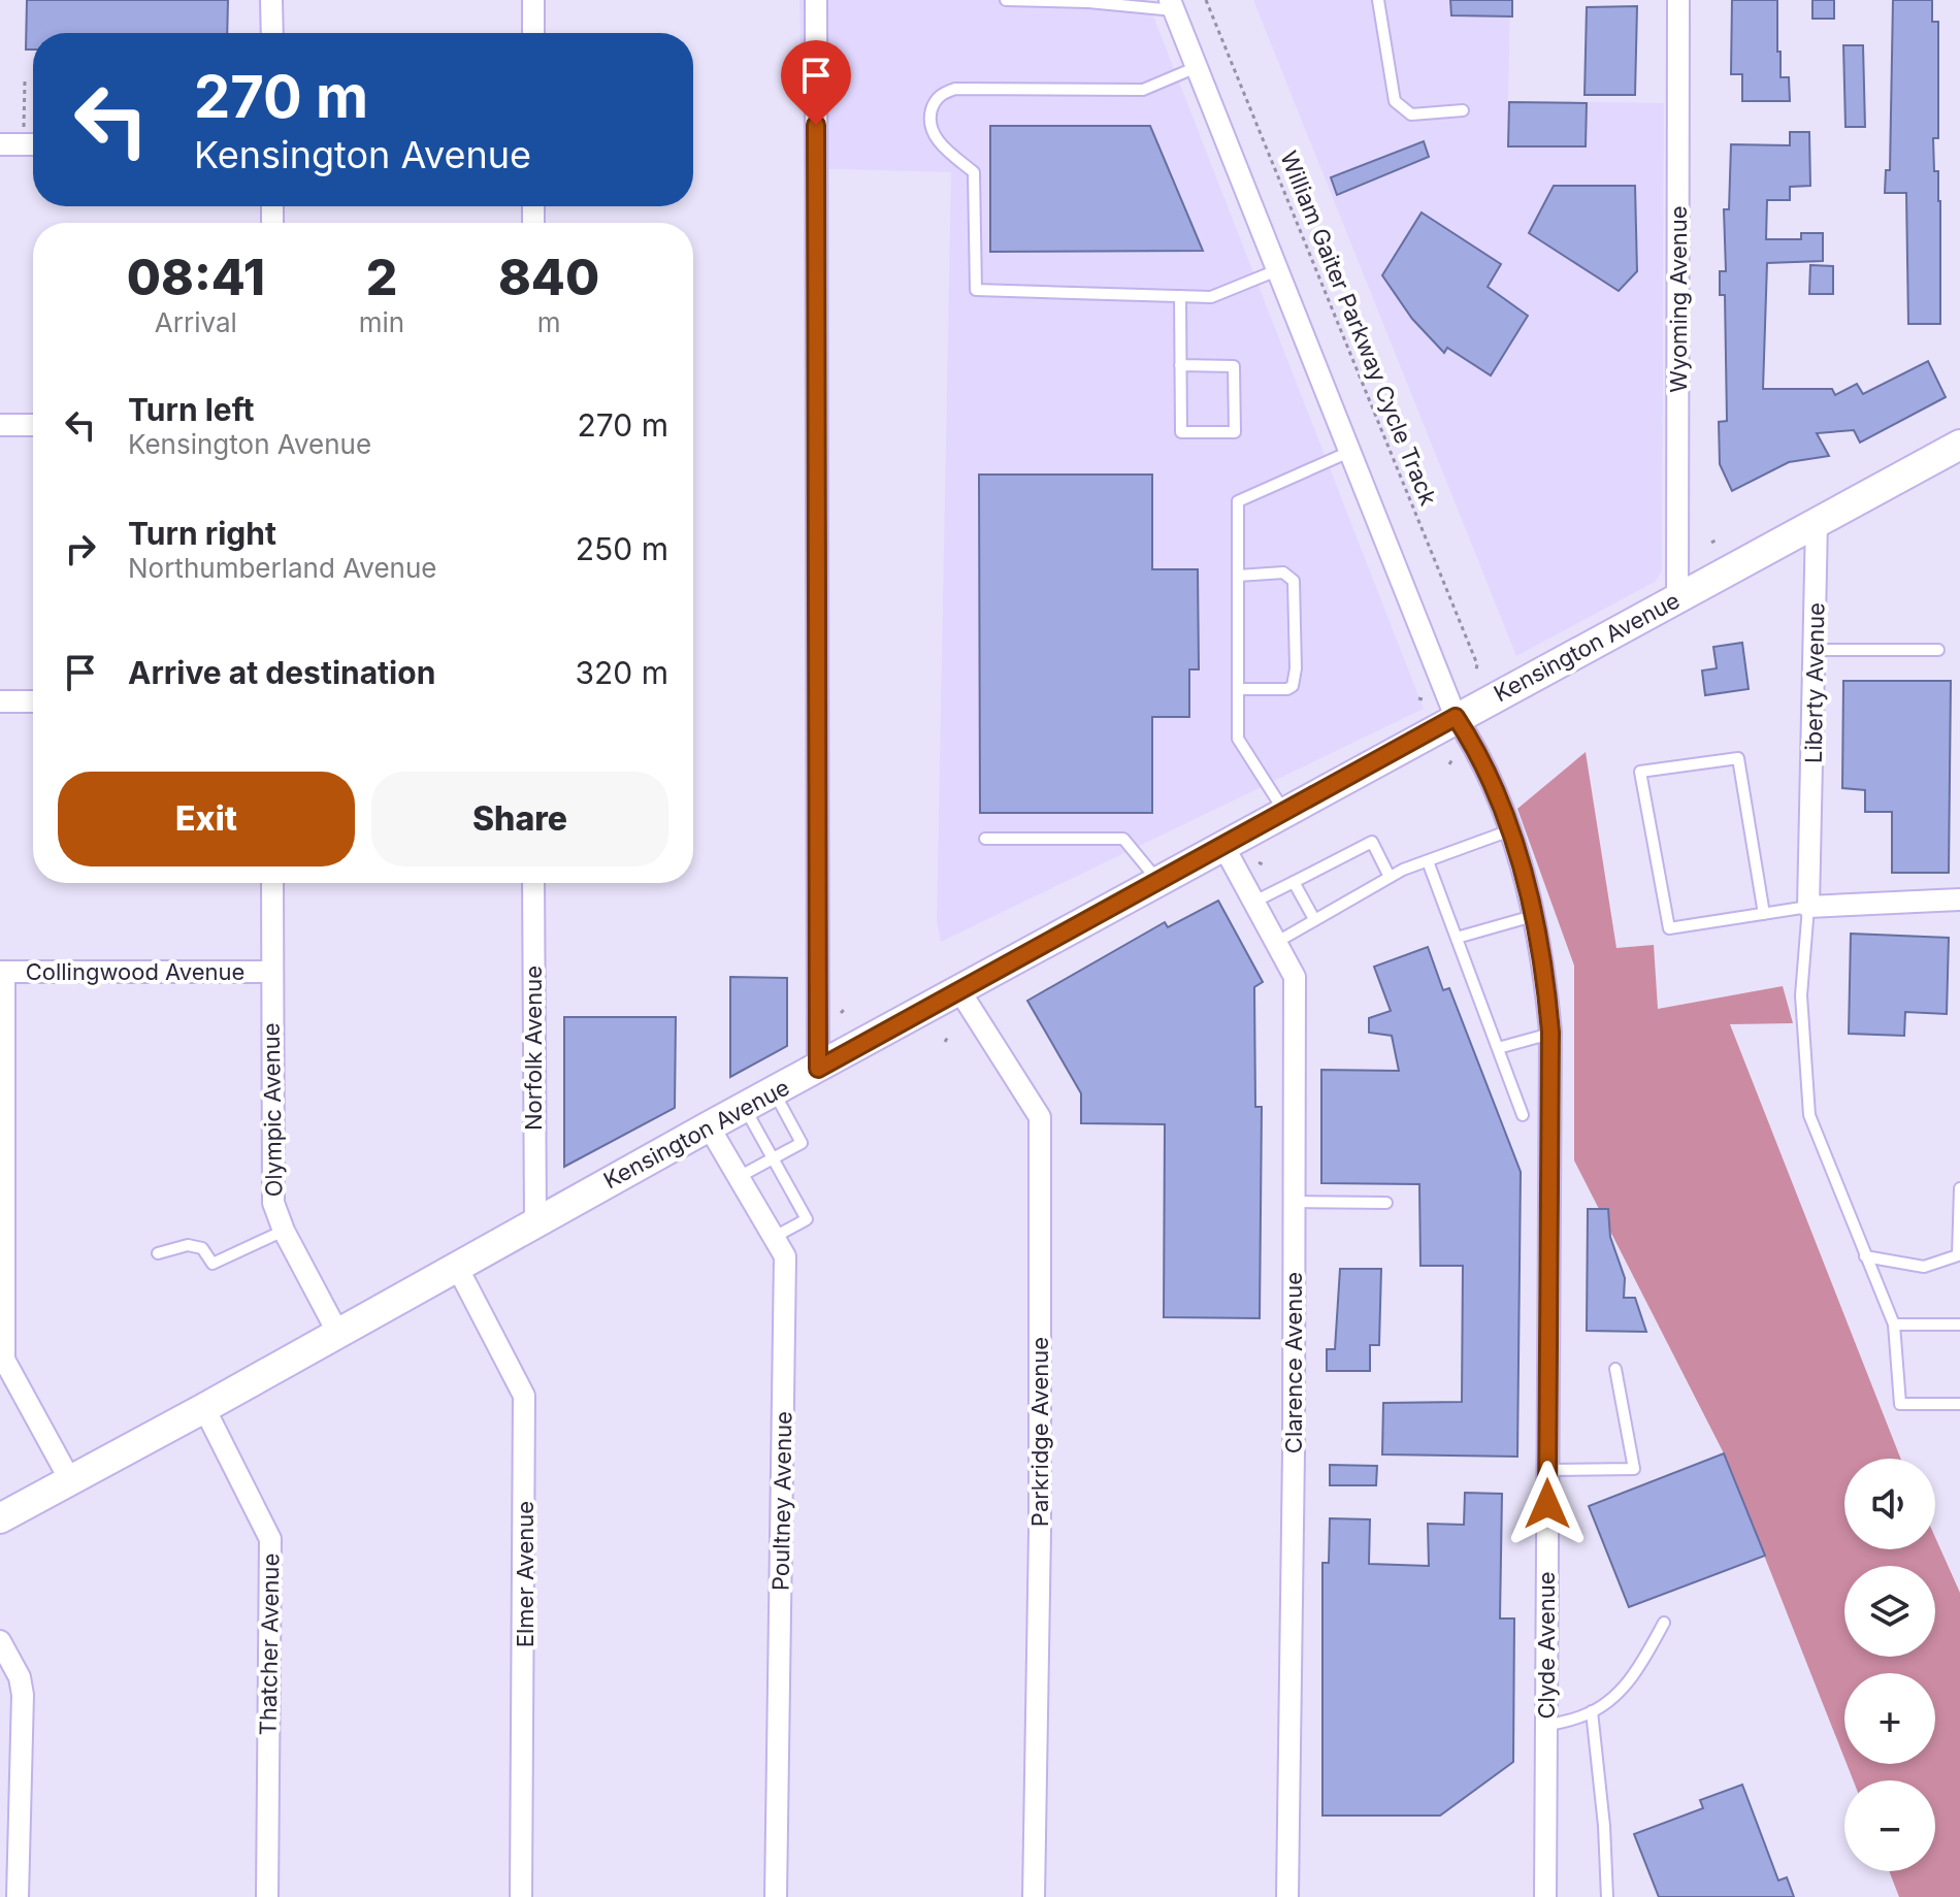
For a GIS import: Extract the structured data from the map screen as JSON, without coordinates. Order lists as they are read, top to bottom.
{
  "streets": {
    "street": [
      "Wyoming Avenue",
      "Kensington Avenue",
      "Liberty Avenue",
      "Collingwood Avenue",
      "Norfolk Avenue",
      "Olympic Avenue",
      "Clarence Avenue",
      "Parkridge Avenue",
      "Poultney Avenue",
      "Elmer Avenue",
      "Thatcher Avenue",
      "Clyde Avenue"
    ],
    "path": ["William Gaiter Parkway Cycle Track"]
  },
  "crossings": [
    ["Wyoming Avenue", "Kensington Avenue"],
    ["Kensington Avenue", "Liberty Avenue"],
    ["Kensington Avenue", "Norfolk Avenue"],
    ["Kensington Avenue", "Olympic Avenue"],
    ["Kensington Avenue", "Clarence Avenue"],
    ["Kensington Avenue", "Parkridge Avenue"],
    ["Kensington Avenue", "Poultney Avenue"],
    ["Kensington Avenue", "Elmer Avenue"],
    ["Kensington Avenue", "Thatcher Avenue"],
    ["Kensington Avenue", "Clyde Avenue"],
    ["Collingwood Avenue", "Olympic Avenue"]
  ],
  "page": {
    "turn": ["270 m", "Kensington Avenue"],
    "eta": [
      "08:41",
      "Arrival",
      "2",
      "min",
      "840",
      "m"
    ],
    "list": [
      {
        "name": "Turn left",
        "note": "Kensington Avenue",
        "value": "270 m"
      },
      {
        "name": "Turn right",
        "note": "Northumberland Avenue",
        "value": "250 m"
      },
      {
        "name": "Arrive at destination",
        "value": "320 m"
      }
    ],
    "buttons": ["Exit", "Share"],
    "map_buttons": ["+", "−"]
  }
}
